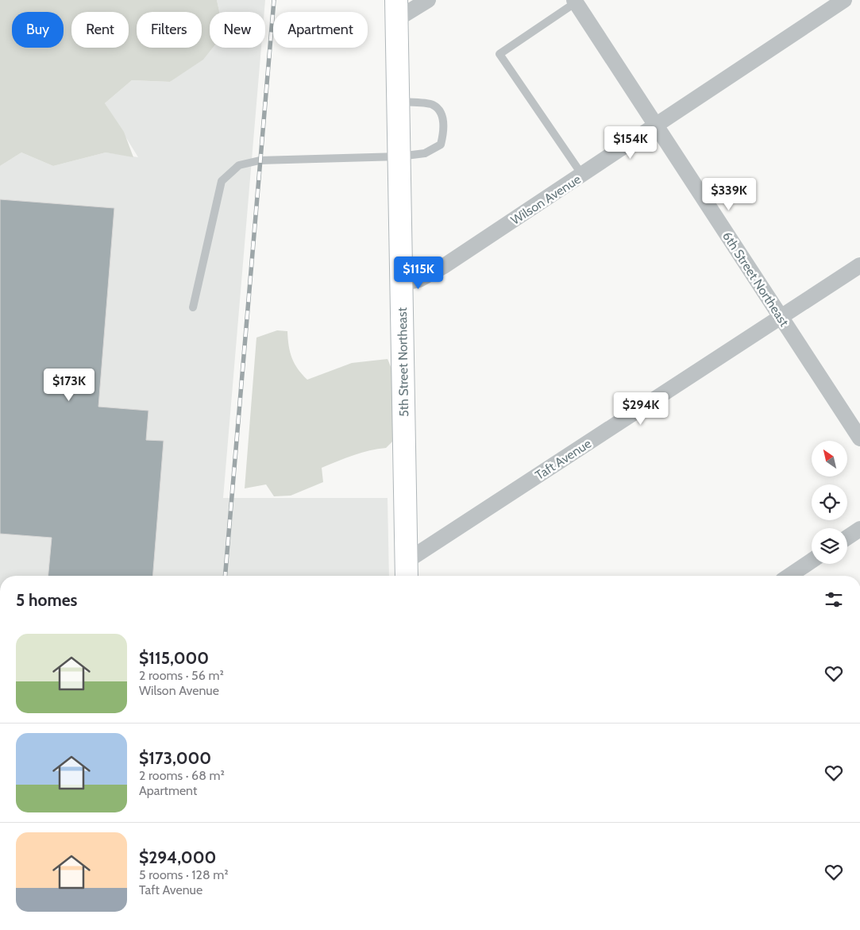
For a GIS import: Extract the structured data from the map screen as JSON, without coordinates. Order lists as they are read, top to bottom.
{
  "streets": {
    "main road": ["5th Street Northeast"],
    "street": ["Wilson Avenue", "6th Street Northeast", "Taft Avenue"]
  },
  "crossings": [
    ["Wilson Avenue", "6th Street Northeast"],
    ["Wilson Avenue", "5th Street Northeast"],
    ["6th Street Northeast", "Taft Avenue"],
    ["5th Street Northeast", "Taft Avenue"]
  ],
  "north": "top left",
  "page": {
    "chip": [
      "Buy",
      "Rent",
      "Filters",
      "New",
      "Apartment"
    ],
    "price": [
      "$154K",
      "$339K",
      "$115K",
      "$173K",
      "$294K"
    ],
    "heading": "5 homes",
    "list": [
      {
        "name": "$115,000",
        "note": "2 rooms · 56 m² · Wilson Avenue"
      },
      {
        "name": "$173,000",
        "note": "2 rooms · 68 m² · Apartment"
      },
      {
        "name": "$294,000",
        "note": "5 rooms · 128 m² · Taft Avenue"
      }
    ]
  }
}
